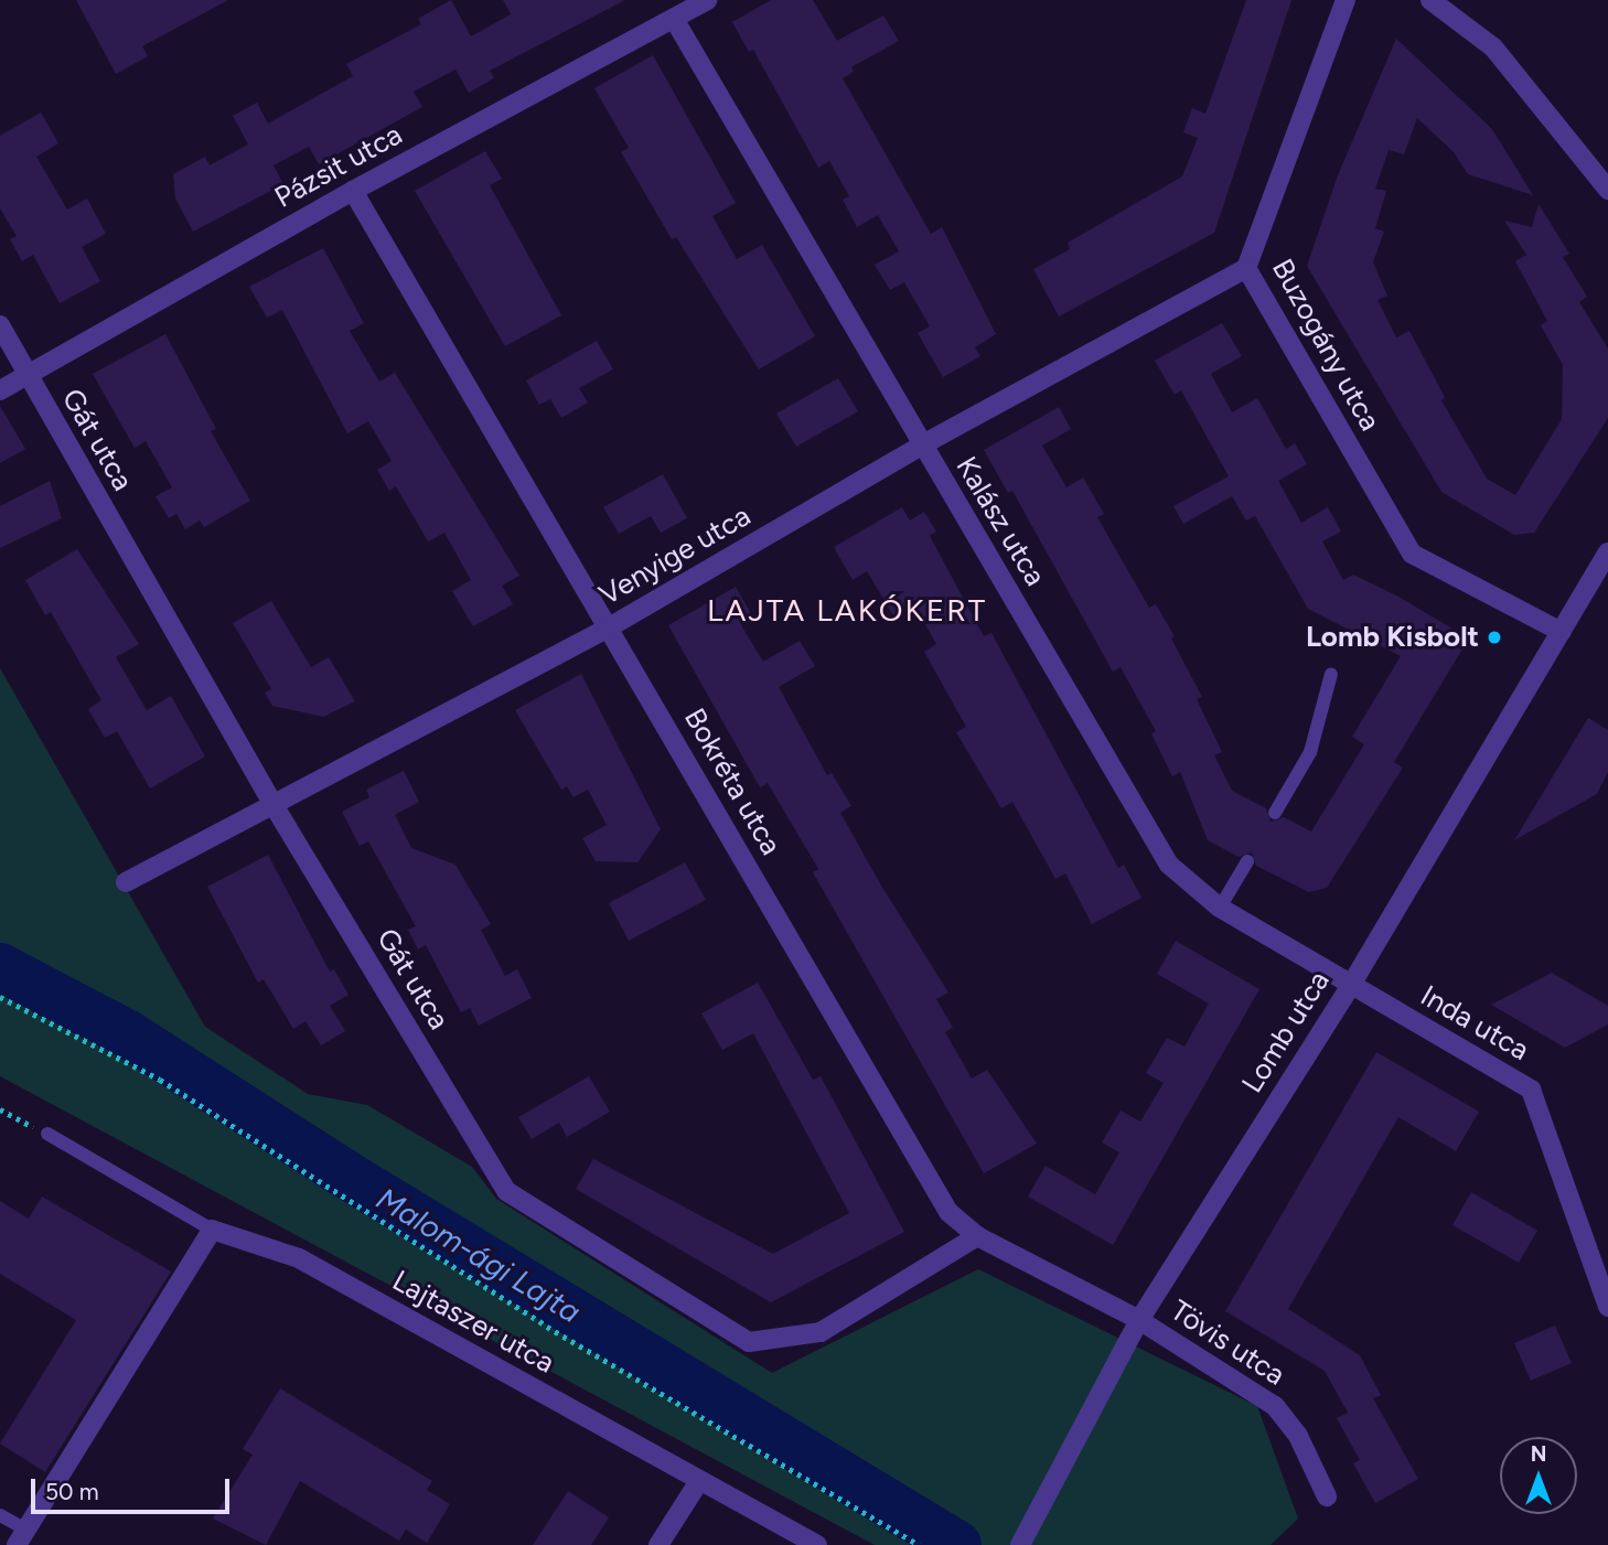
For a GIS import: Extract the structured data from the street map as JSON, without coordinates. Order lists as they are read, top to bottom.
{
  "streets": {
    "street": [
      "Pázsit utca",
      "Buzogány utca",
      "Gát utca",
      "Kalász utca",
      "Venyige utca",
      "Bokréta utca",
      "Inda utca",
      "Lomb utca",
      "Lajtaszer utca",
      "Tövis utca"
    ]
  },
  "crossings": [
    ["Pázsit utca", "Gát utca"],
    ["Pázsit utca", "Kalász utca"],
    ["Pázsit utca", "Bokréta utca"],
    ["Buzogány utca", "Venyige utca"],
    ["Buzogány utca", "Lomb utca"],
    ["Gát utca", "Venyige utca"],
    ["Gát utca", "Bokréta utca"],
    ["Kalász utca", "Venyige utca"],
    ["Kalász utca", "Inda utca"],
    ["Kalász utca", "Lomb utca"],
    ["Venyige utca", "Bokréta utca"],
    ["Bokréta utca", "Lomb utca"],
    ["Bokréta utca", "Tövis utca"],
    ["Inda utca", "Lomb utca"],
    ["Lomb utca", "Tövis utca"]
  ],
  "districts": ["LAJTA LAKÓKERT"],
  "water": ["Malom-ági Lajta"],
  "places": ["Lomb Kisbolt"],
  "scale_bar": "50 m",
  "north": "top"
}
